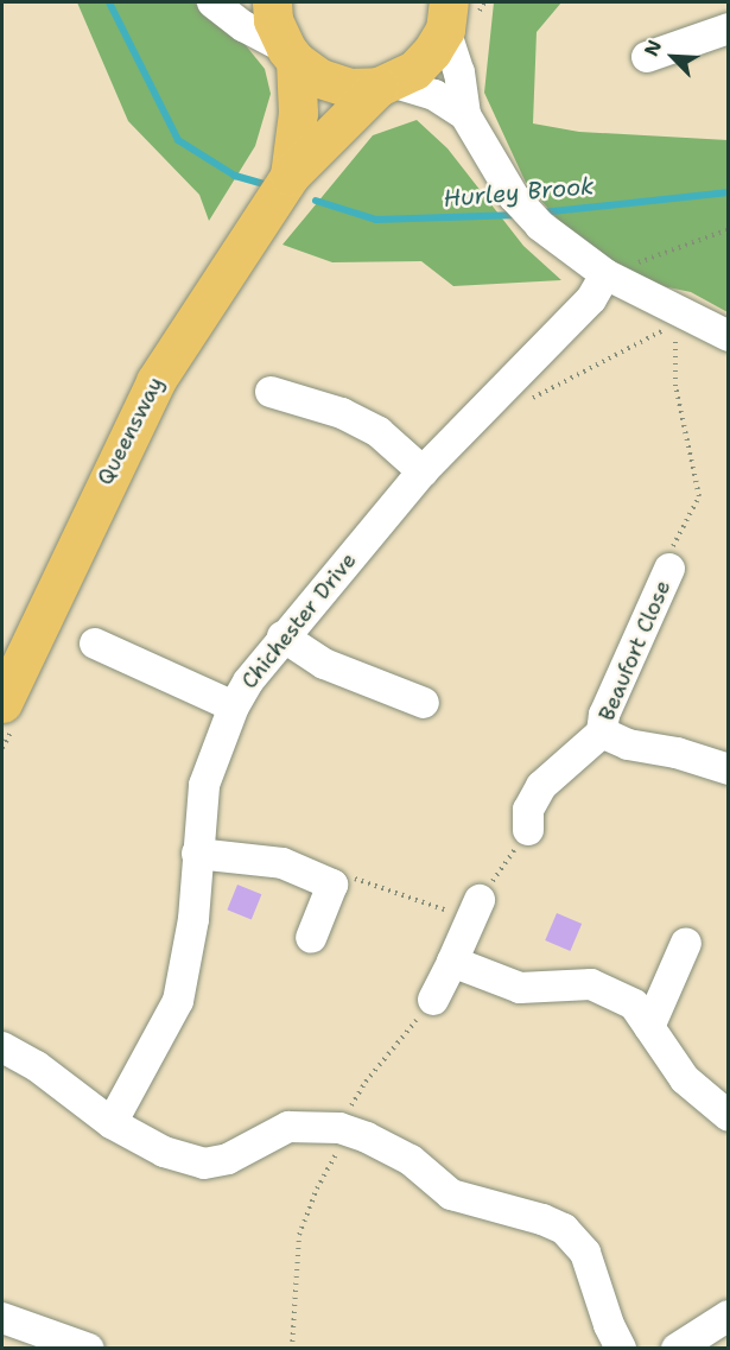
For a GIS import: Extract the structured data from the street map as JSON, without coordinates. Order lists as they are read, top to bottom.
{
  "streets": {
    "main road": ["Queensway"],
    "street": ["Chichester Drive", "Beaufort Close"]
  },
  "water": ["Hurley Brook"],
  "north": "top left"
}
